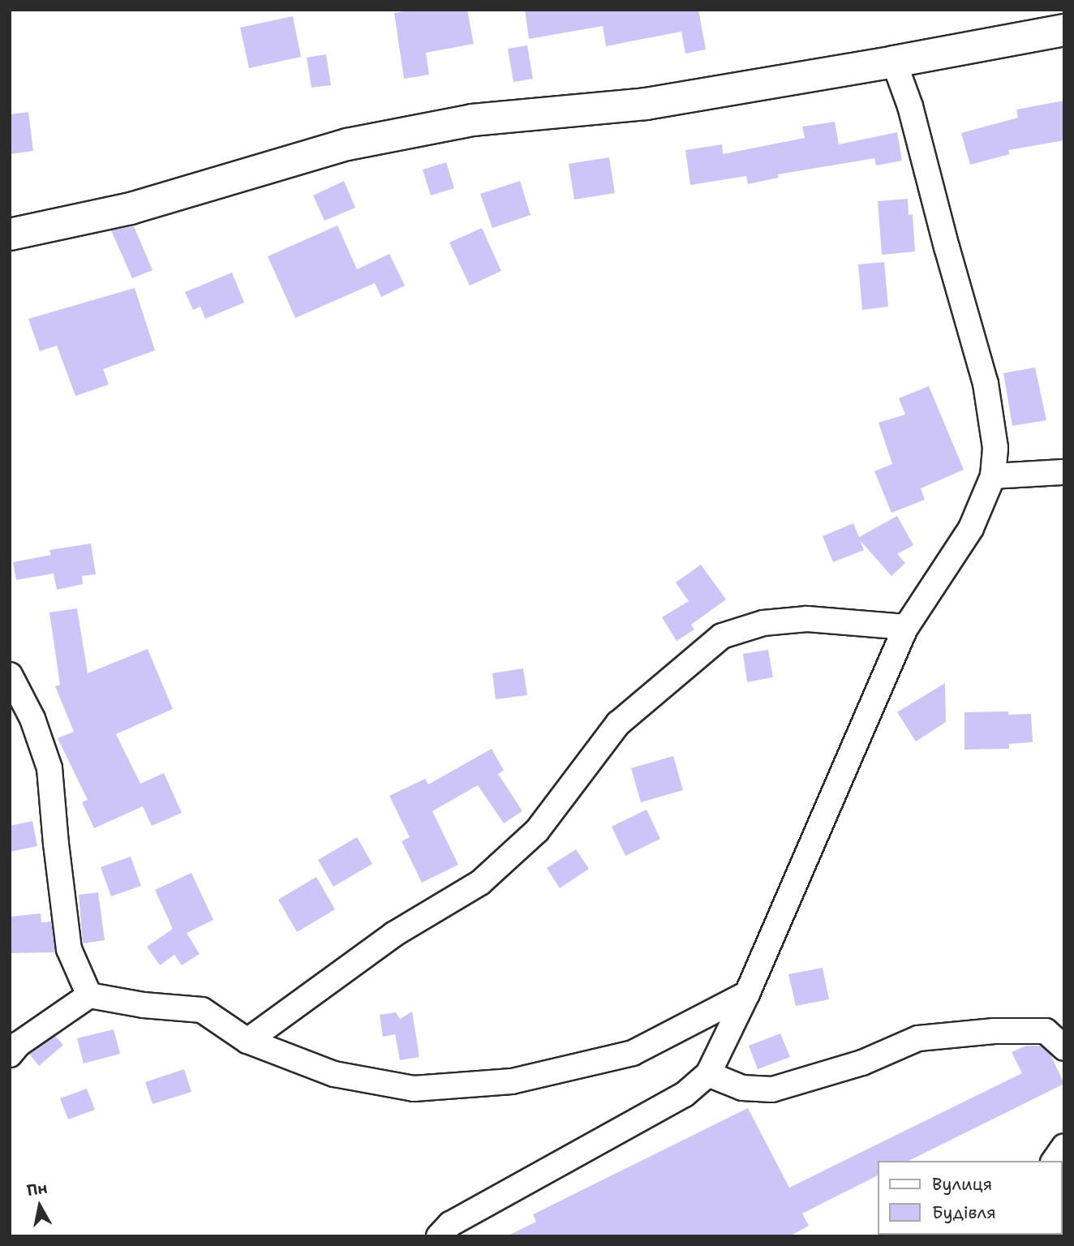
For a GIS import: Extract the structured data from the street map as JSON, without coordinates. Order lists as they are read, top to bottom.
{
  "legend": ["Вулиця", "Будівля"],
  "north": "top"
}
